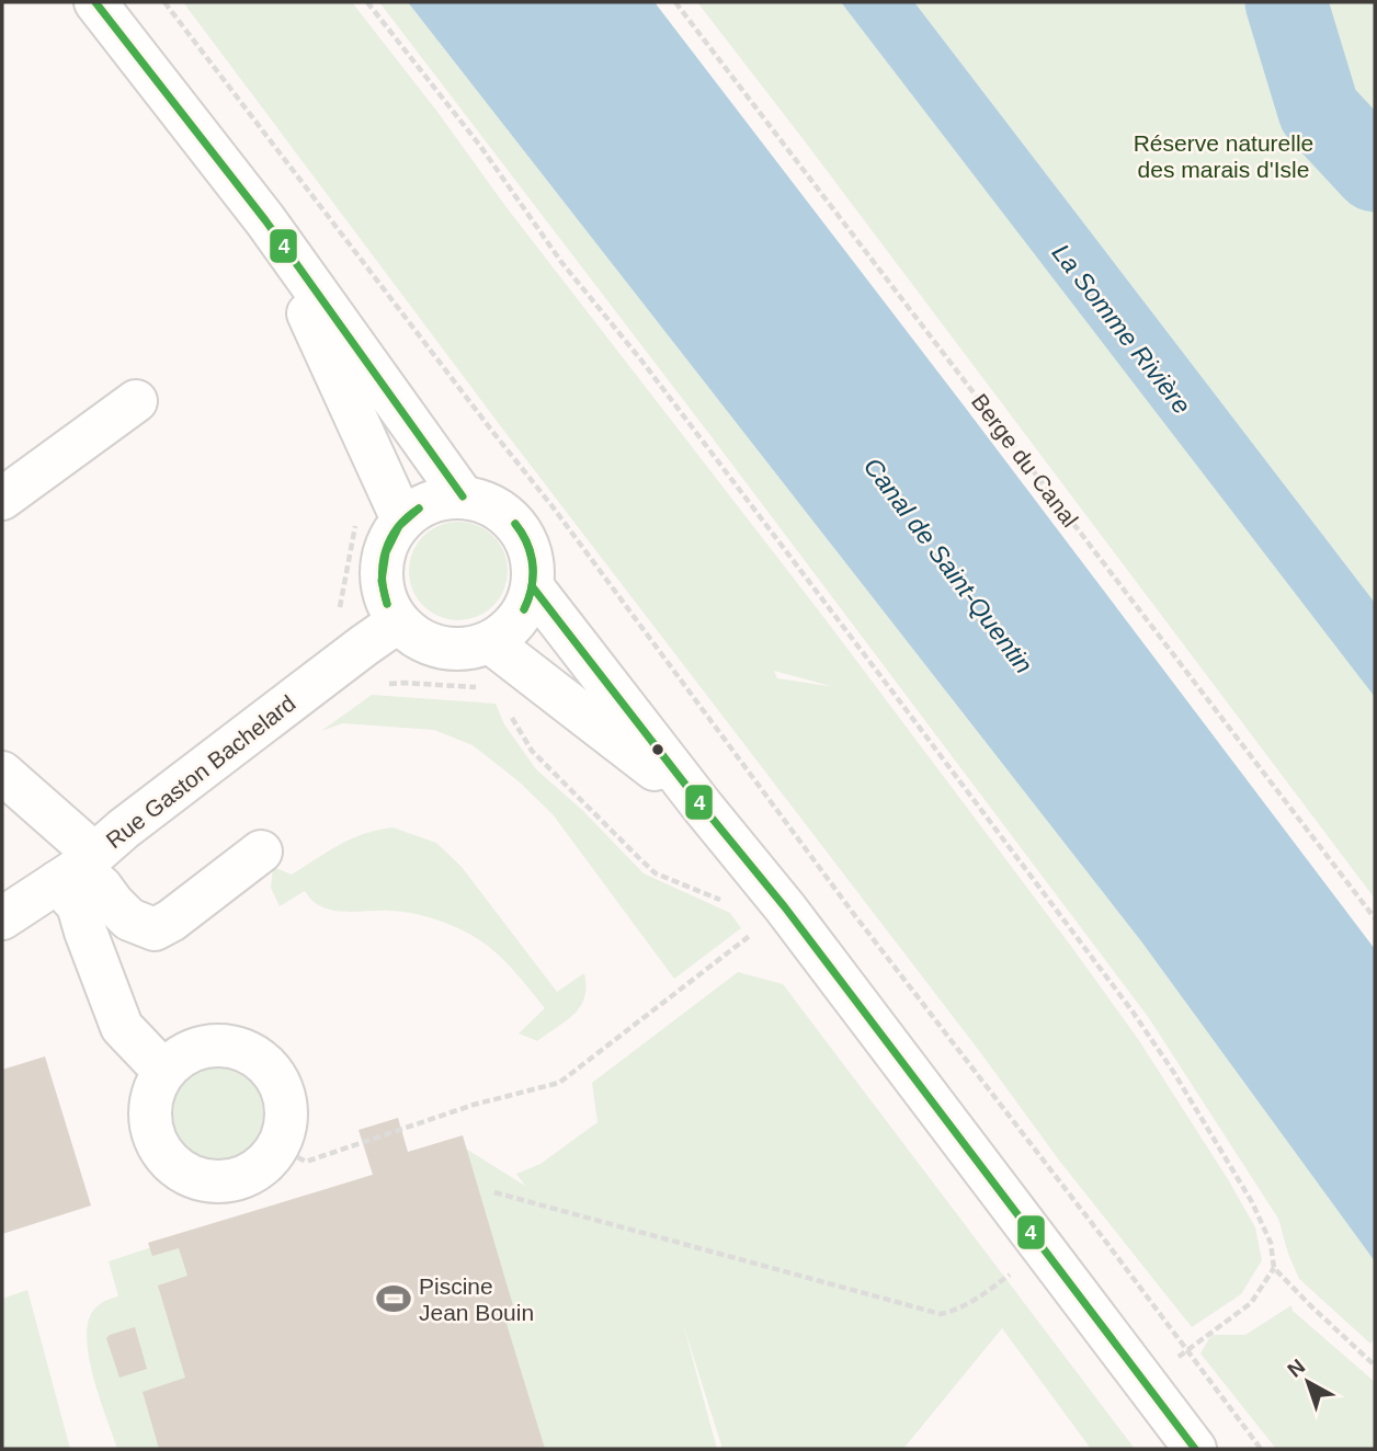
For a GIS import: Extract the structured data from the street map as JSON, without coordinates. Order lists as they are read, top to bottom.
{
  "streets": {
    "street": ["Rue Gaston Bachelard"],
    "path": ["Berge du Canal"]
  },
  "water": ["La Somme Rivière", "Canal de Saint-Quentin"],
  "parks": ["Réserve naturelle des marais d'Isle"],
  "places": {
    "sports": ["Piscine Jean Bouin"]
  },
  "lines": ["transit line 4"],
  "north": "top left"
}
